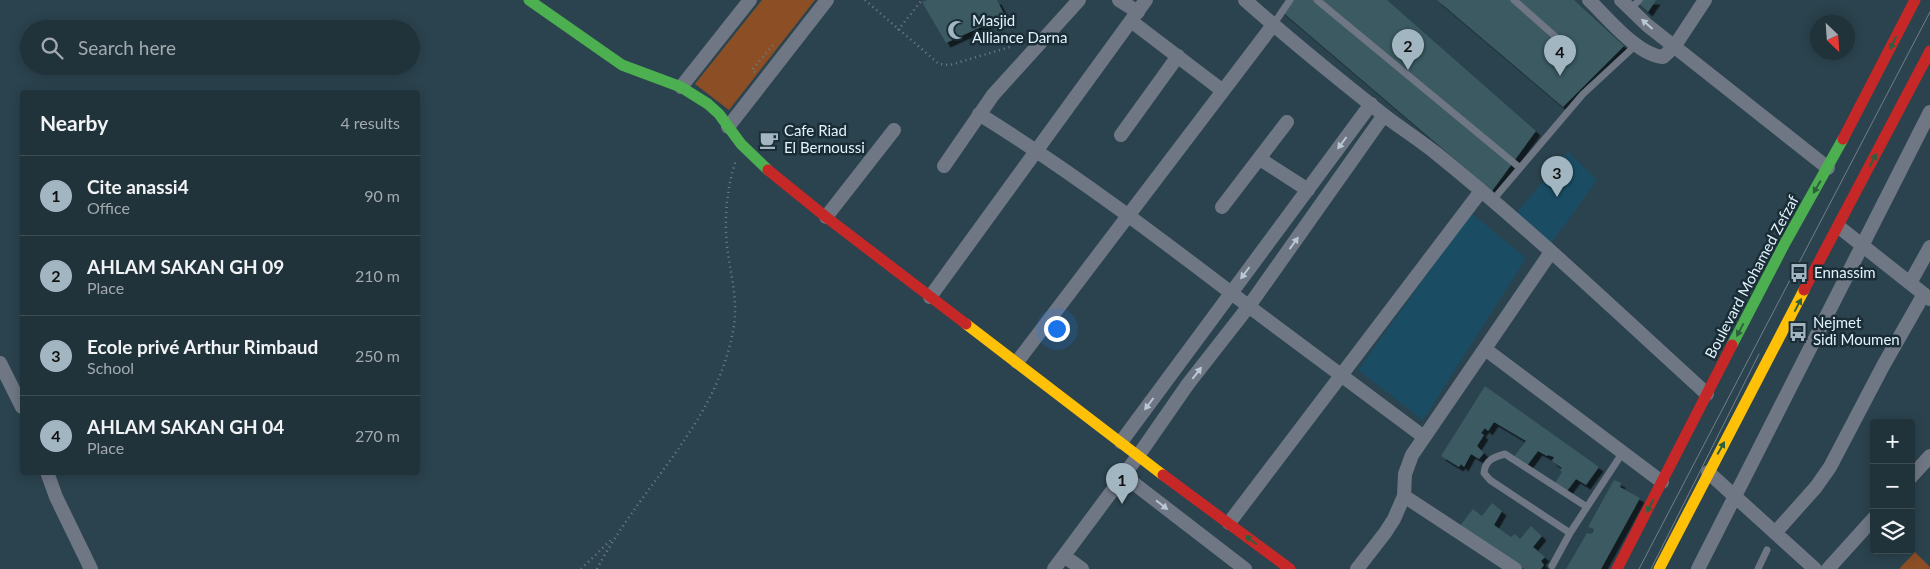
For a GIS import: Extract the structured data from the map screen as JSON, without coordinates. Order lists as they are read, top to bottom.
{
  "streets": {
    "main road": ["Boulevard Mohamed Zefzaf"]
  },
  "places": {
    "mosque": ["Masjid Alliance Darna"],
    "cafe": ["Cafe Riad El Bernoussi"],
    "bus stop": ["Ennassim", "Nejmet Sidi Moumen"]
  },
  "north": "bottom right",
  "page": {
    "search": "Search here",
    "pins": [
      "2",
      "4",
      "3",
      "1"
    ],
    "heading": ["Nearby", "4 results"],
    "list": [
      {
        "mark": "1",
        "name": "Cite anassi4",
        "note": "Office",
        "value": "90 m"
      },
      {
        "mark": "2",
        "name": "AHLAM SAKAN GH 09",
        "note": "Place",
        "value": "210 m"
      },
      {
        "mark": "3",
        "name": "Ecole privé Arthur Rimbaud",
        "note": "School",
        "value": "250 m"
      },
      {
        "mark": "4",
        "name": "AHLAM SAKAN GH 04",
        "note": "Place",
        "value": "270 m"
      }
    ],
    "map_buttons": ["+", "−"]
  }
}
